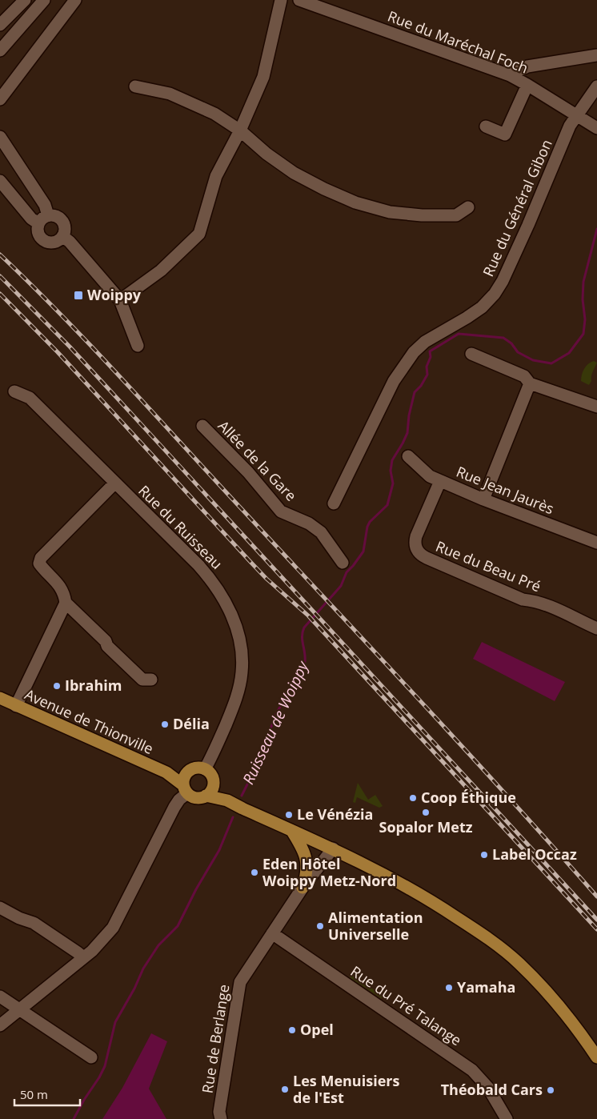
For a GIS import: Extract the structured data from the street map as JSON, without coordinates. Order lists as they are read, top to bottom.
{
  "streets": {
    "main road": ["Avenue de Thionville"],
    "street": [
      "Rue du Maréchal Foch",
      "Rue du Général Gibon",
      "Allée de la Gare",
      "Rue Jean Jaurès",
      "Rue du Ruisseau",
      "Rue du Beau Pré",
      "Rue du Pré Talange",
      "Rue de Berlange"
    ]
  },
  "crossings": [
    ["Rue du Maréchal Foch", "Rue du Général Gibon"],
    ["Rue Jean Jaurès", "Rue du Beau Pré"],
    ["Rue du Ruisseau", "Avenue de Thionville"],
    ["Rue du Pré Talange", "Rue de Berlange"]
  ],
  "water": ["Ruisseau de Woippy"],
  "places": {
    "transit": ["Woippy"],
    "other": [
      "Ibrahim",
      "Délia",
      "Coop Éthique",
      "Sopalor Metz",
      "Le Vénézia",
      "Label Occaz",
      "Eden Hôtel Woippy Metz-Nord",
      "Alimentation Universelle",
      "Yamaha",
      "Opel",
      "Les Menuisiers de l'Est",
      "Théobald Cars"
    ]
  },
  "scale_bar": "50 m"
}
